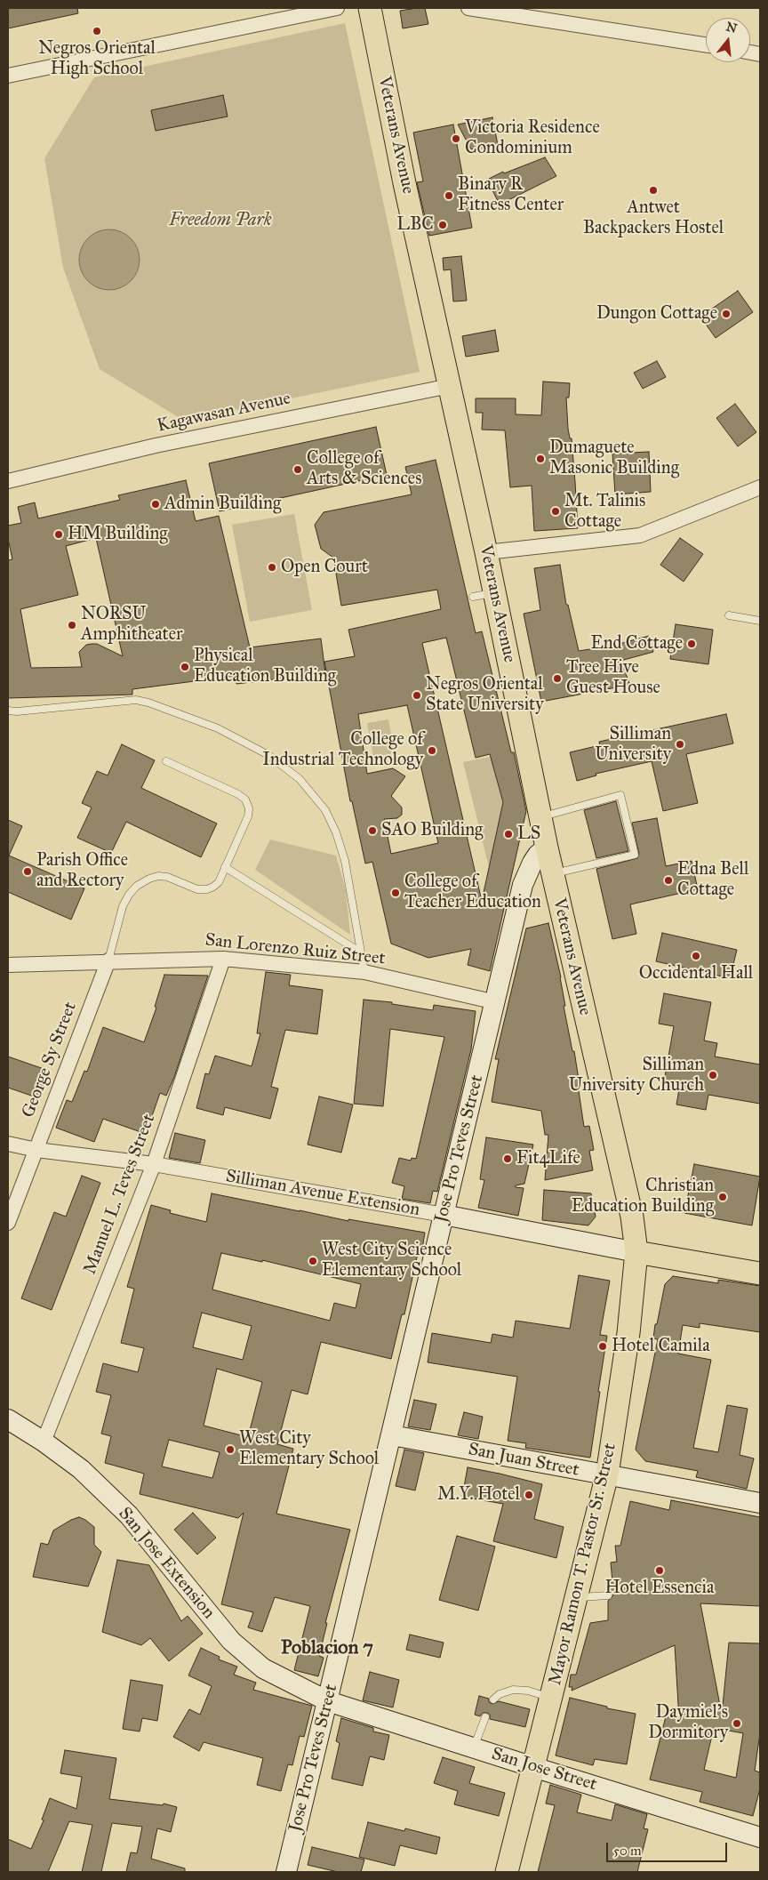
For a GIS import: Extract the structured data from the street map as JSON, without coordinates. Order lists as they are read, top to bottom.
{
  "streets": {
    "main road": ["Veterans Avenue", "Mayor Ramon T. Pastor Sr. Street"],
    "street": [
      "Kagawasan Avenue",
      "San Lorenzo Ruiz Street",
      "George Sy Street",
      "Jose Pro Teves Street",
      "Silliman Avenue Extension",
      "Manuel L. Teves Street",
      "San Juan Street",
      "San Jose Extension",
      "San Jose Street"
    ]
  },
  "crossings": [
    ["Veterans Avenue", "Kagawasan Avenue"],
    ["Veterans Avenue", "Jose Pro Teves Street"],
    ["Veterans Avenue", "Silliman Avenue Extension"],
    ["Veterans Avenue", "Mayor Ramon T. Pastor Sr. Street"],
    ["San Lorenzo Ruiz Street", "George Sy Street"],
    ["San Lorenzo Ruiz Street", "Jose Pro Teves Street"],
    ["San Lorenzo Ruiz Street", "Manuel L. Teves Street"],
    ["George Sy Street", "Silliman Avenue Extension"],
    ["Jose Pro Teves Street", "Silliman Avenue Extension"],
    ["Jose Pro Teves Street", "San Juan Street"],
    ["Jose Pro Teves Street", "San Jose Extension"],
    ["Jose Pro Teves Street", "San Jose Street"],
    ["Silliman Avenue Extension", "Manuel L. Teves Street"],
    ["Silliman Avenue Extension", "Mayor Ramon T. Pastor Sr. Street"],
    ["Manuel L. Teves Street", "San Jose Extension"],
    ["San Juan Street", "Mayor Ramon T. Pastor Sr. Street"],
    ["San Jose Extension", "San Jose Street"],
    ["Mayor Ramon T. Pastor Sr. Street", "San Jose Street"]
  ],
  "districts": ["Poblacion 7"],
  "parks": ["Freedom Park"],
  "places": [
    "Negros Oriental High School",
    "Victoria Residence Condominium",
    "Antwet Backpackers Hostel",
    "Binary R Fitness Center",
    "LBC",
    "Dungon Cottage",
    "Dumaguete Masonic Building",
    "College of Arts & Sciences",
    "Admin Building",
    "Mt. Talinis Cottage",
    "HM Building",
    "Open Court",
    "NORSU Amphitheater",
    "End Cottage",
    "Physical Education Building",
    "Tree Hive Guest House",
    "Negros Oriental State University",
    "Silliman University",
    "College of Industrial Technology",
    "SAO Building",
    "LS",
    "Parish Office and Rectory",
    "Edna Bell Cottage",
    "College of Teacher Education",
    "Occidental Hall",
    "Silliman University Church",
    "Fit4Life",
    "Christian Education Building",
    "West City Science Elementary School",
    "Hotel Camila",
    "West City Elementary School",
    "M.Y. Hotel",
    "Hotel Essencia",
    "Daymiel's Dormitory"
  ],
  "scale_bar": "50 m",
  "north": "top"
}
